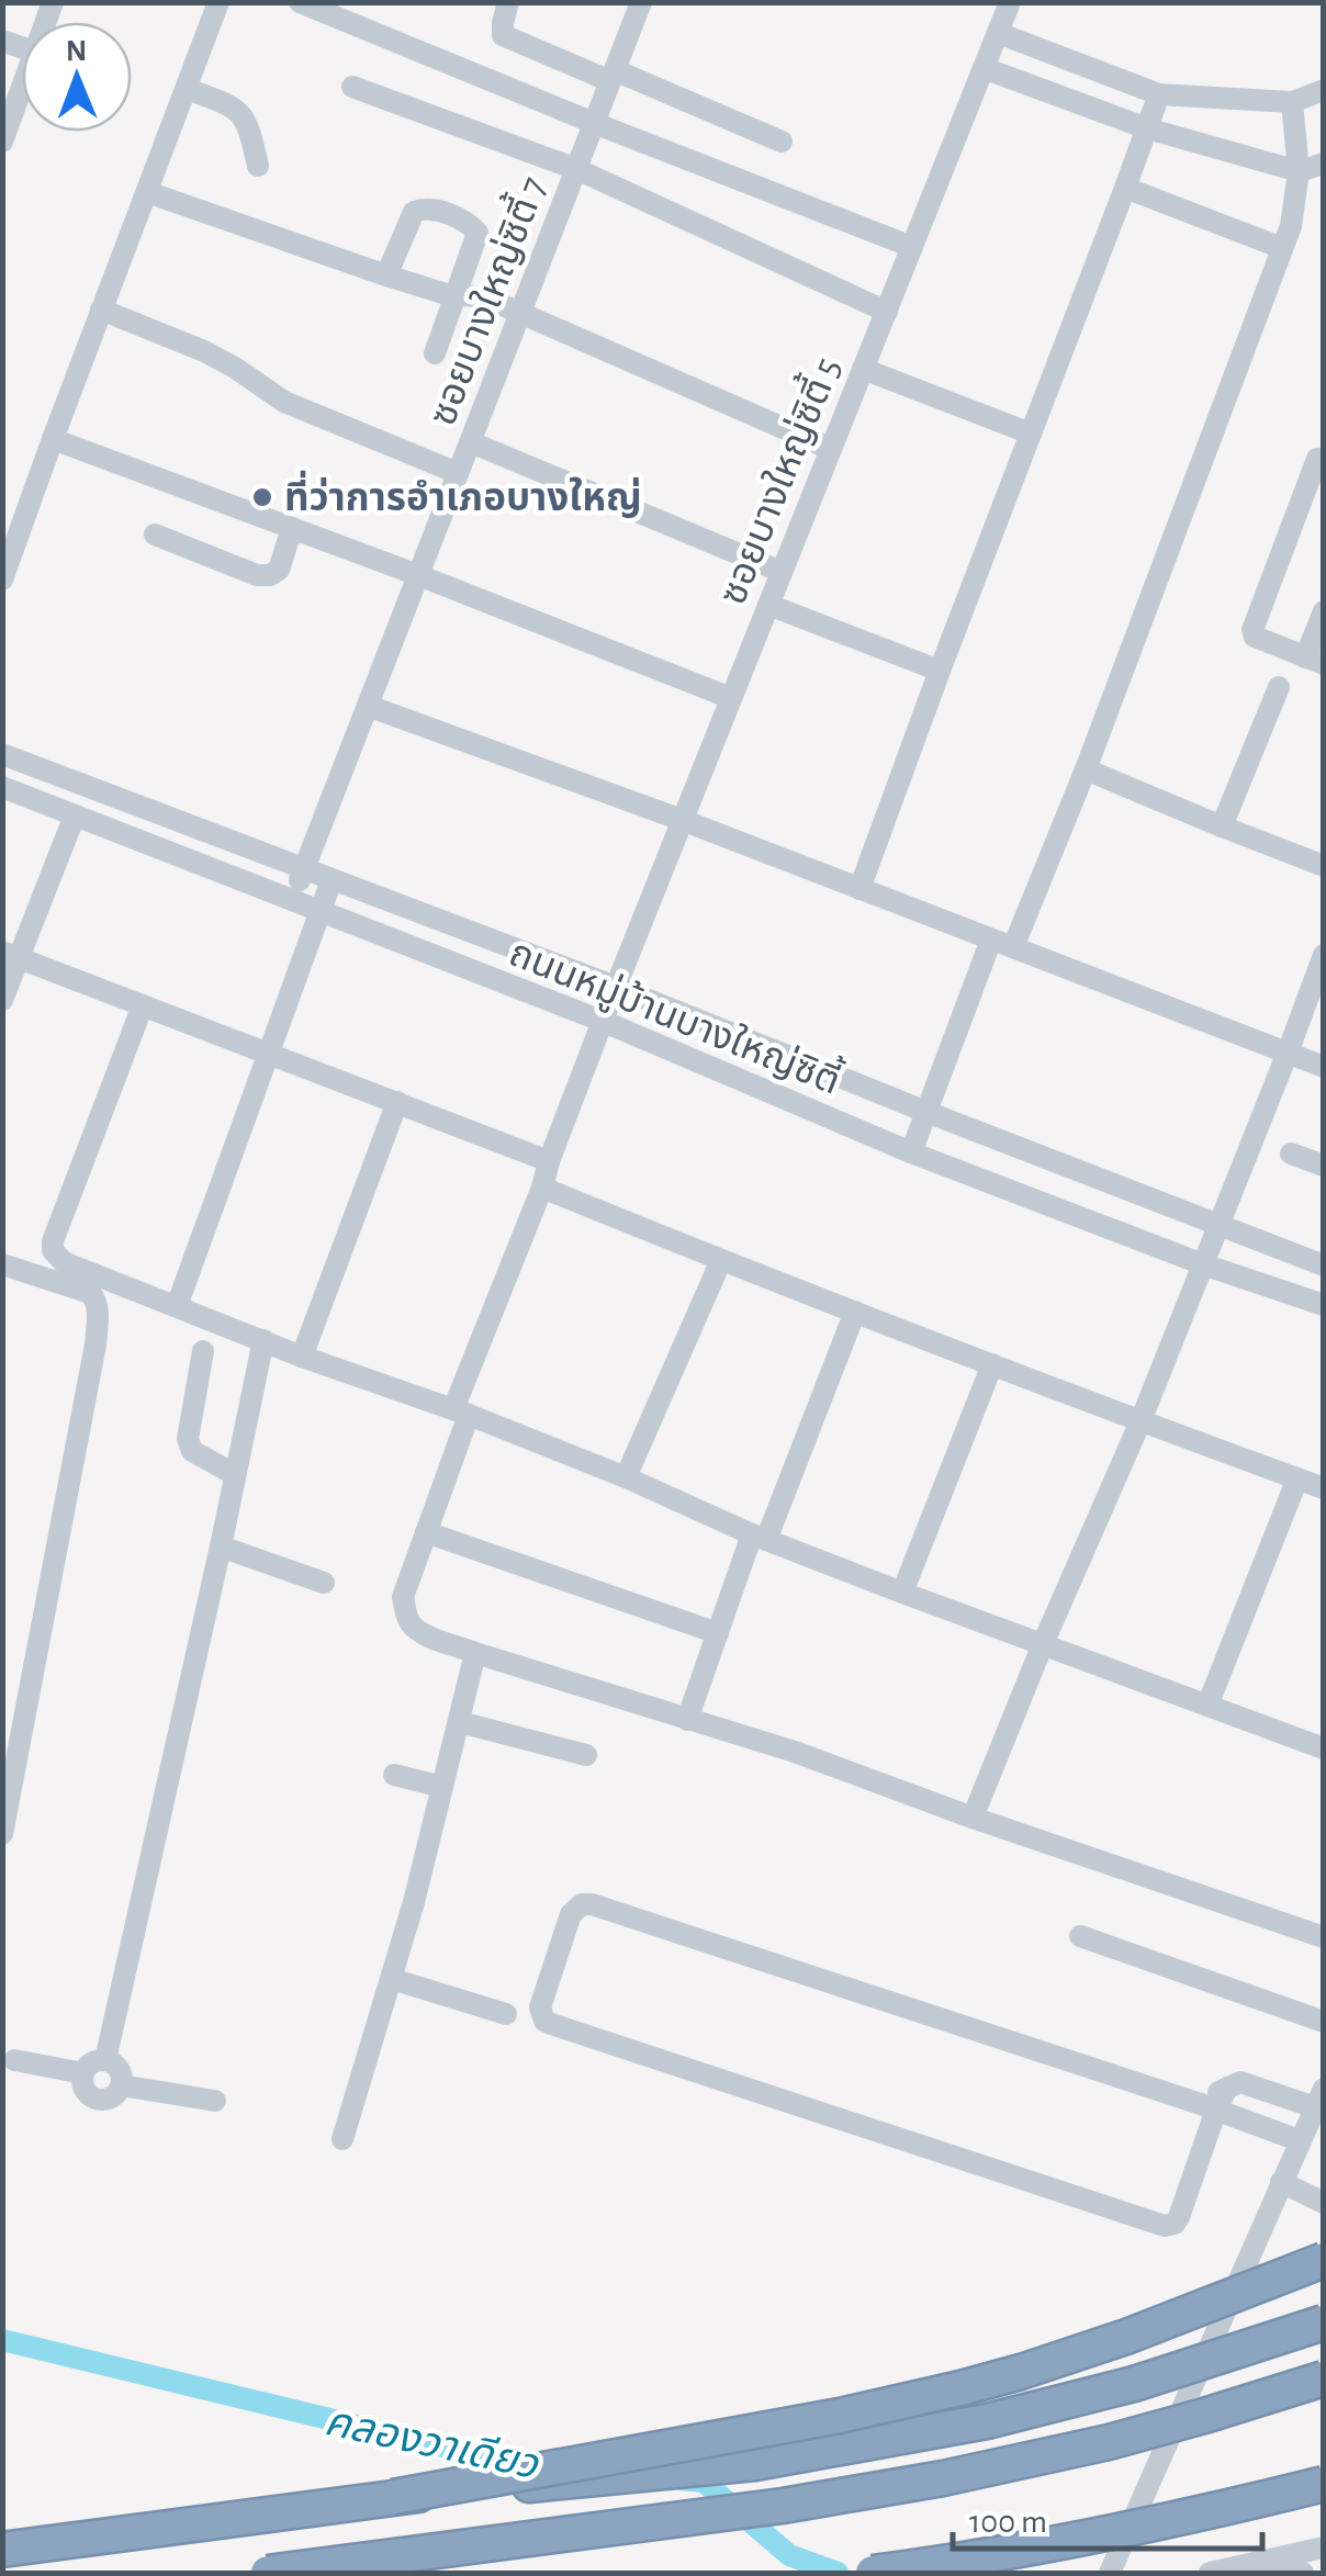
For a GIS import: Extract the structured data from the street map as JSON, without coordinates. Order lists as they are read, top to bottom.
{
  "streets": {
    "street": ["ซอยบางใหญ่ซิตี้ 7", "ซอยบางใหญ่ซิตี้ 5", "ถนนหมู่บ้านบางใหญ่ซิตี้"]
  },
  "crossings": [
    ["ซอยบางใหญ่ซิตี้ 7", "ถนนหมู่บ้านบางใหญ่ซิตี้"],
    ["ซอยบางใหญ่ซิตี้ 5", "ถนนหมู่บ้านบางใหญ่ซิตี้"]
  ],
  "water": ["คลองวาเดียว"],
  "places": ["ที่ว่าการอำเภอบางใหญ่"],
  "scale_bar": "100 m",
  "north": "top"
}
